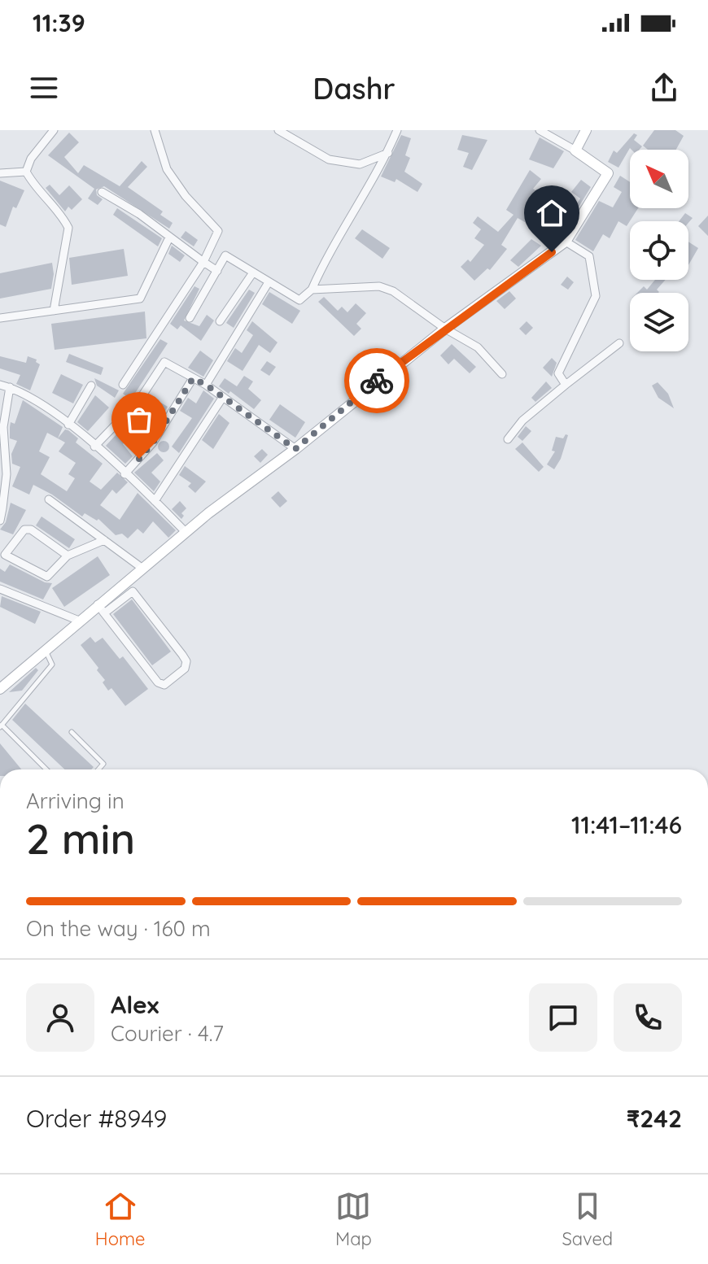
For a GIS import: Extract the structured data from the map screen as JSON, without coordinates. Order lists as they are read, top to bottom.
{
  "north": "top left",
  "page": {
    "status": "11:39",
    "header": "Dashr",
    "heading": ["2 min", "Arriving in", "11:41–11:46"],
    "panel": [
      "Alex",
      "Courier · 4.7",
      "Order #8949",
      "₹242"
    ],
    "bar": "On the way · 160 m",
    "tabs": ["Home", "Map", "Saved"]
  }
}
